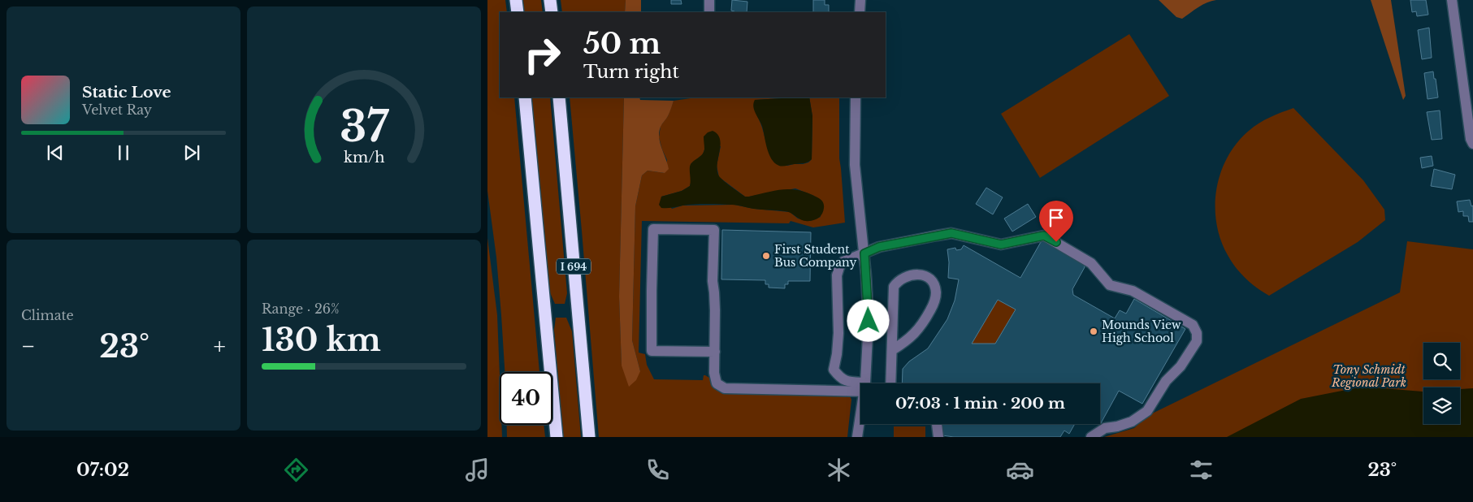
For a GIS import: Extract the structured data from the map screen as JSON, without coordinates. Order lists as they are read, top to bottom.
{
  "streets": {
    "highway": ["I 694"]
  },
  "parks": ["Tony Schmidt Regional Park"],
  "places": ["First Student Bus Company", "Mounds View High School"],
  "page": {
    "turn": ["50 m", "Turn right"],
    "song": ["Static Love", "Velvet Ray"],
    "tile": [
      "Climate",
      ["Range · 26%", "130 km"]
    ],
    "heat": ["−", "23°", "+"],
    "limit": "40",
    "trip": "07:03 · 1 min · 200 m",
    "tabs": ["07:02", "23°"],
    "gauge": ["37", "km/h"]
  }
}
